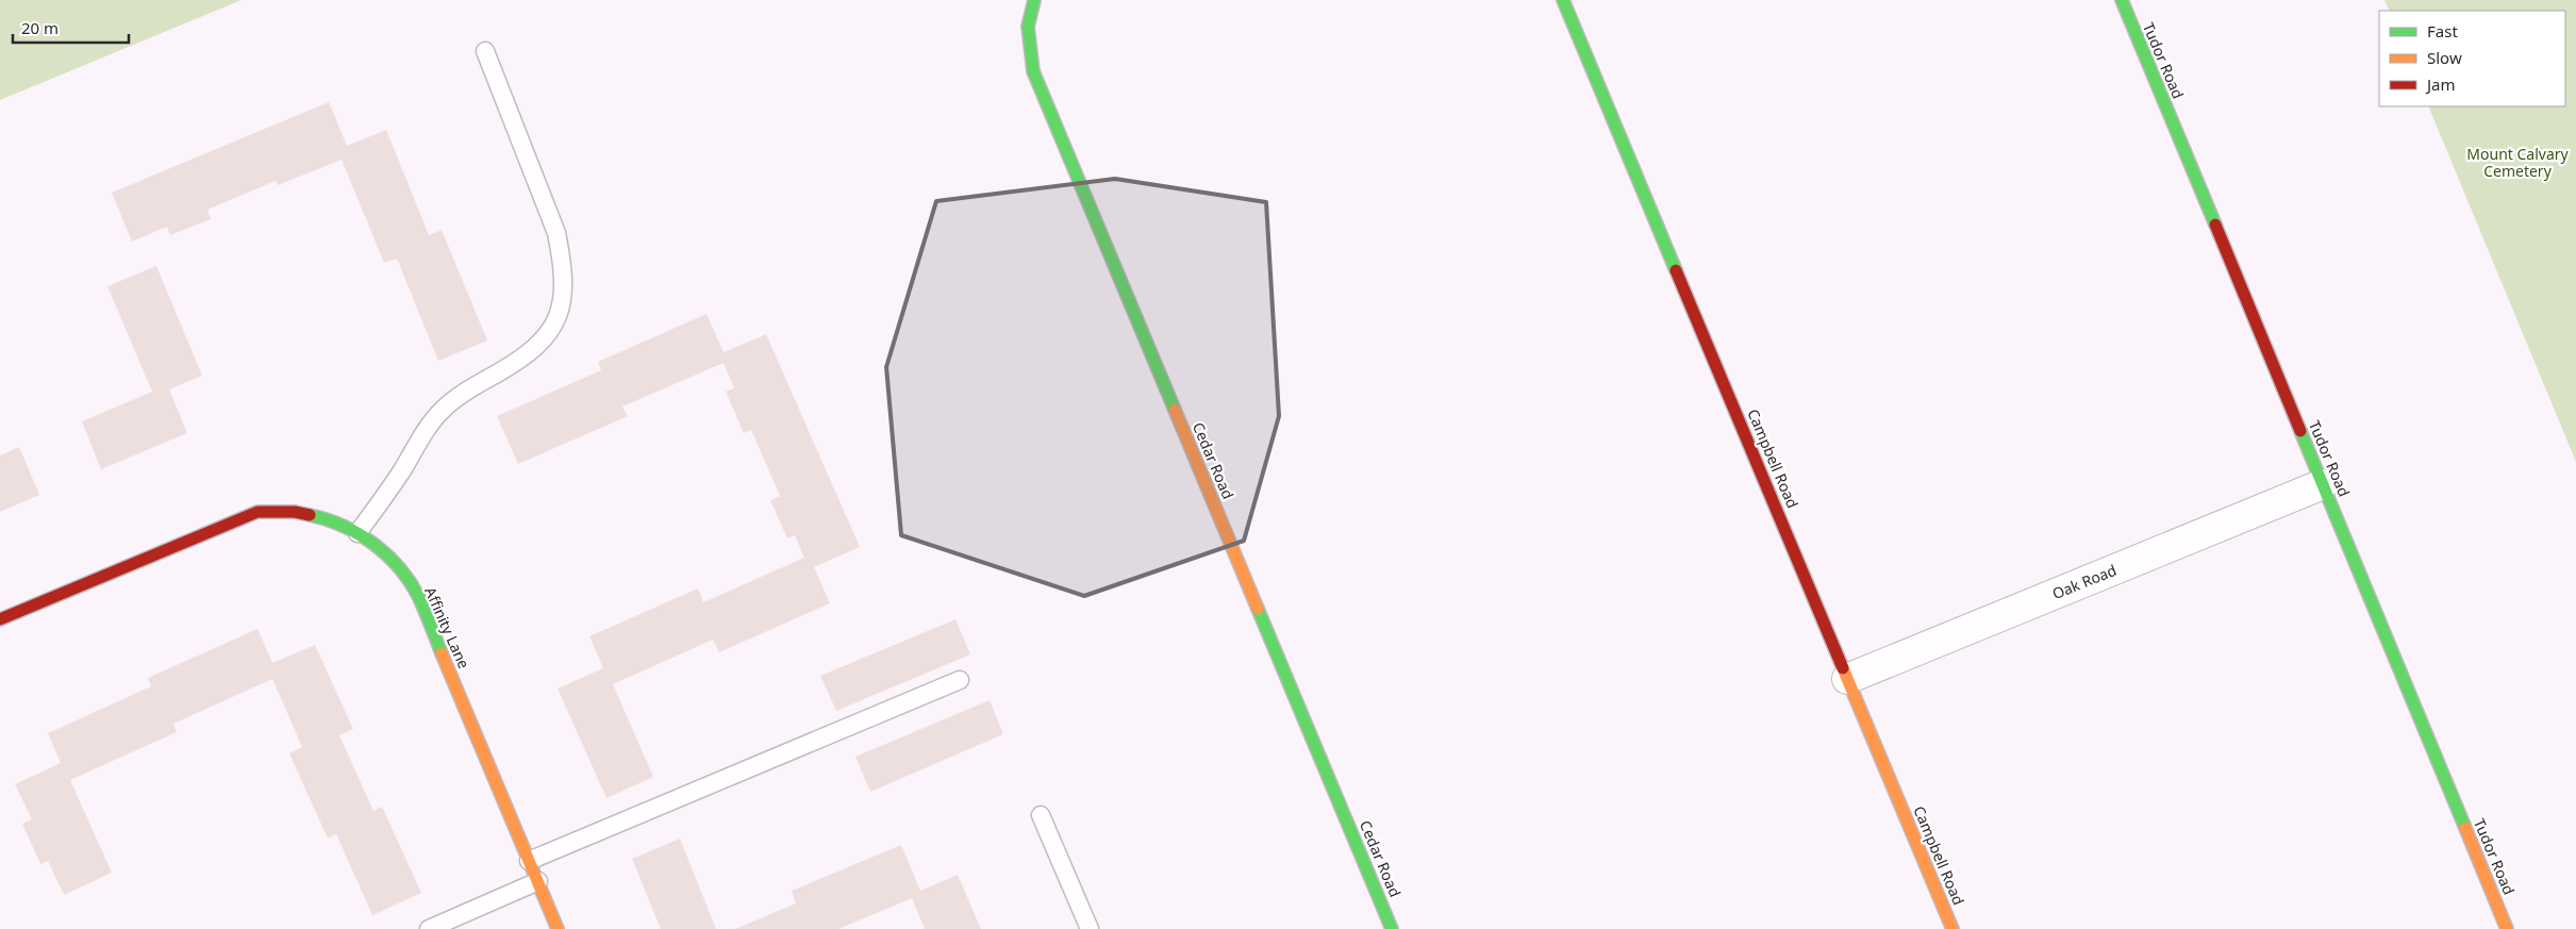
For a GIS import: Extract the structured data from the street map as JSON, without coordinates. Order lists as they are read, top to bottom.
{
  "streets": {
    "street": [
      "Tudor Road",
      "Campbell Road",
      "Cedar Road",
      "Oak Road",
      "Affinity Lane"
    ]
  },
  "crossings": [
    ["Tudor Road", "Oak Road"],
    ["Campbell Road", "Oak Road"]
  ],
  "parks": ["Mount Calvary Cemetery"],
  "legend": ["Fast", "Slow", "Jam"],
  "scale_bar": "20 m"
}
